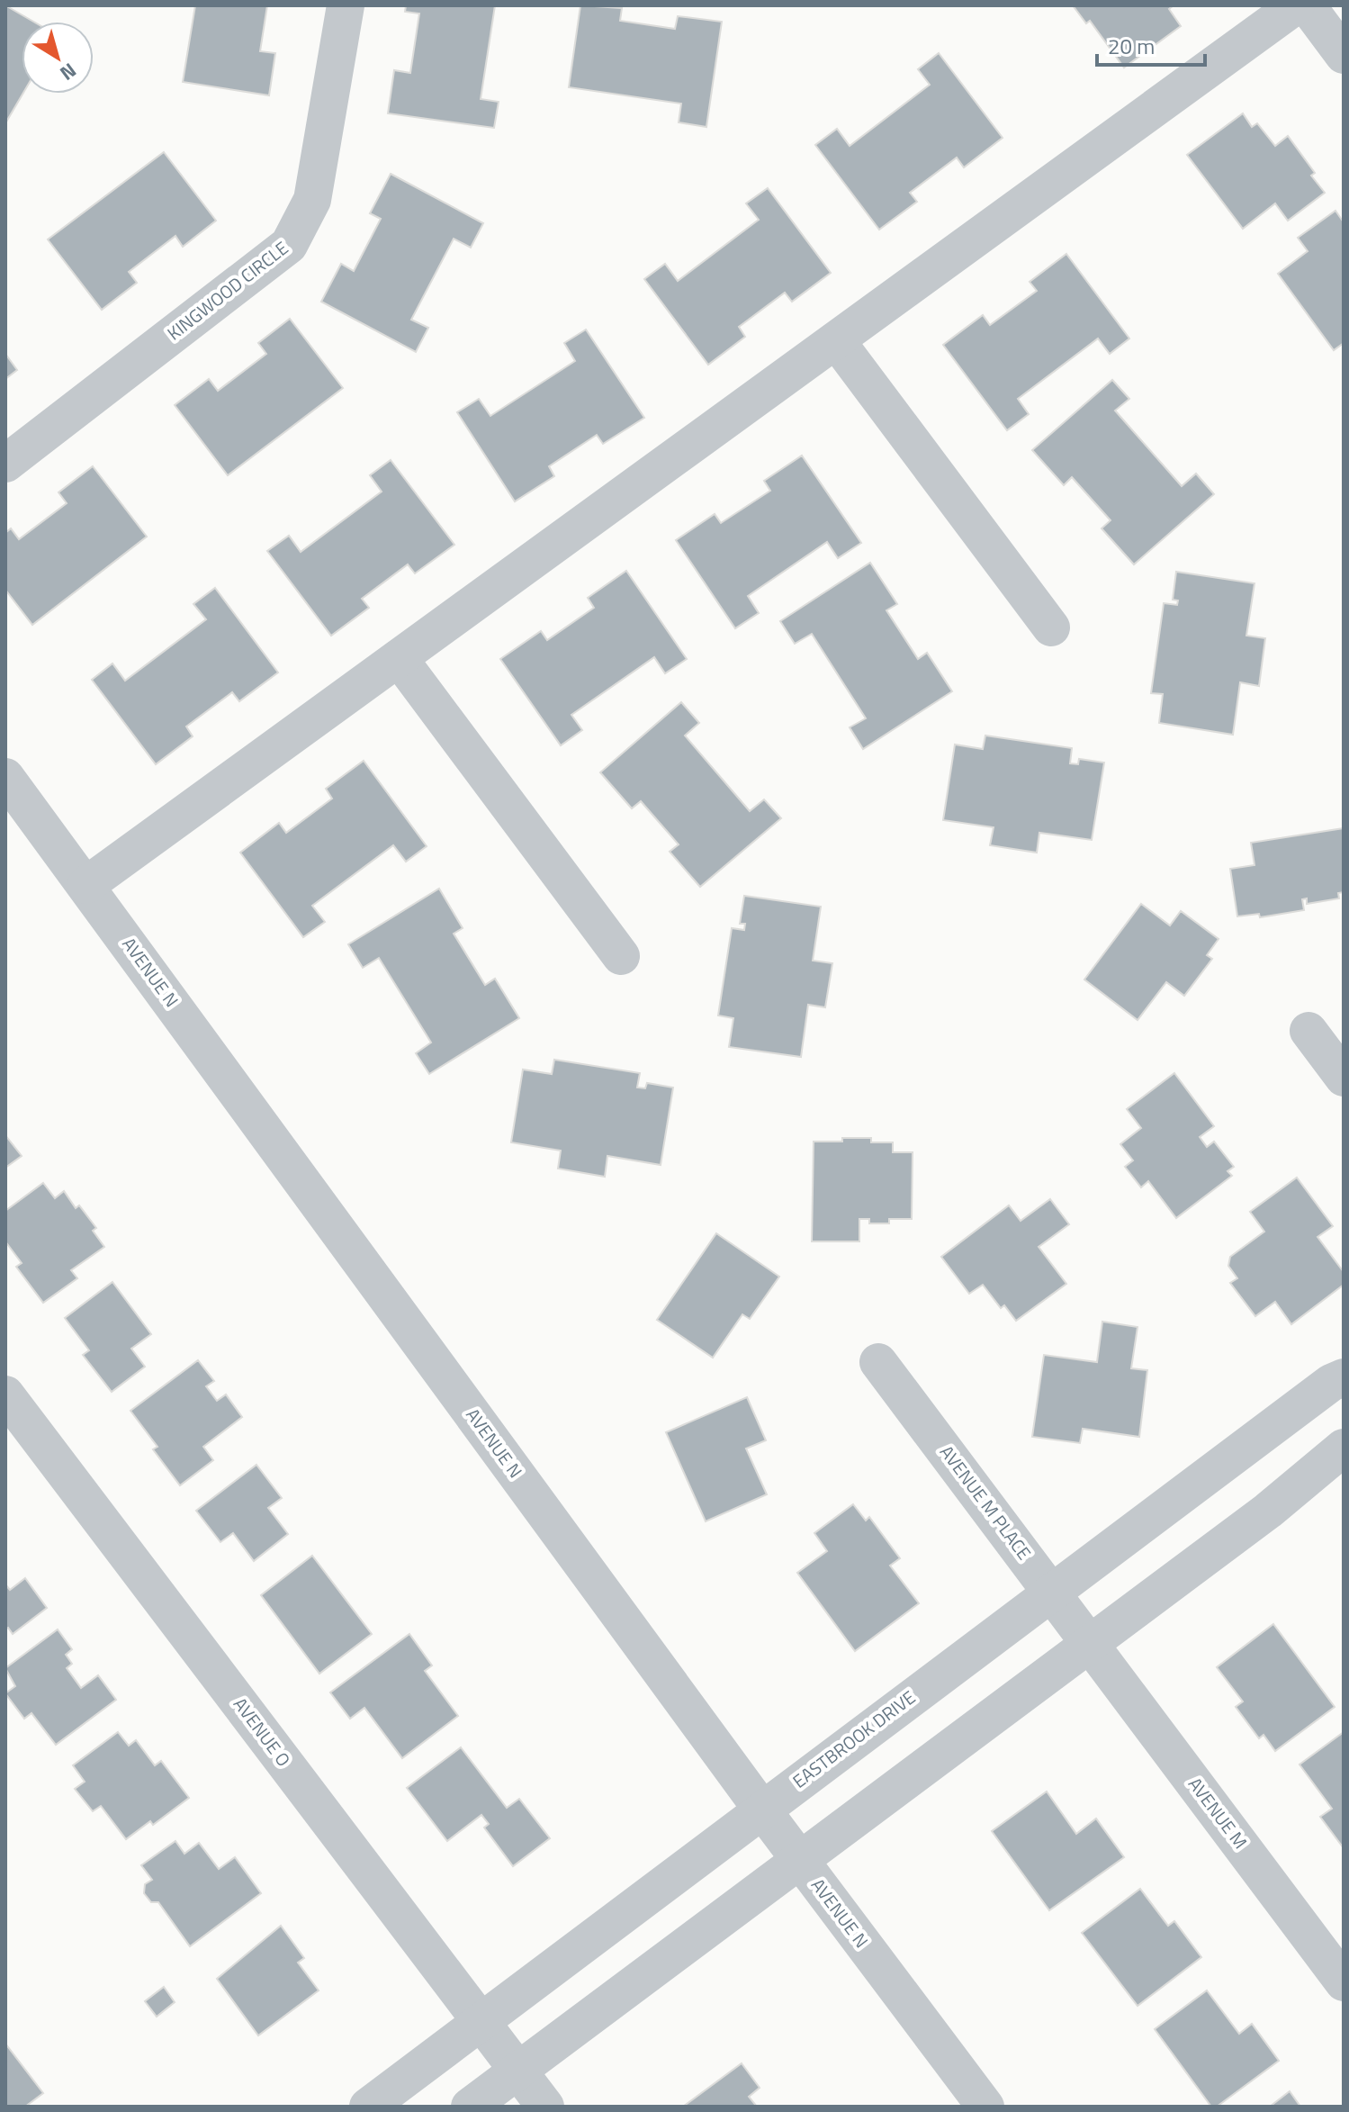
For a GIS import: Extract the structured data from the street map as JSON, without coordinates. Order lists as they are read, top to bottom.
{
  "streets": {
    "street": [
      "KINGWOOD CIRCLE",
      "AVENUE N",
      "AVENUE M PLACE",
      "AVENUE O",
      "EASTBROOK DRIVE",
      "AVENUE M"
    ]
  },
  "crossings": [
    ["AVENUE N", "EASTBROOK DRIVE"],
    ["AVENUE M PLACE", "EASTBROOK DRIVE"],
    ["AVENUE M PLACE", "AVENUE M"],
    ["AVENUE O", "EASTBROOK DRIVE"]
  ],
  "scale_bar": "20 m",
  "north": "bottom right"
}
